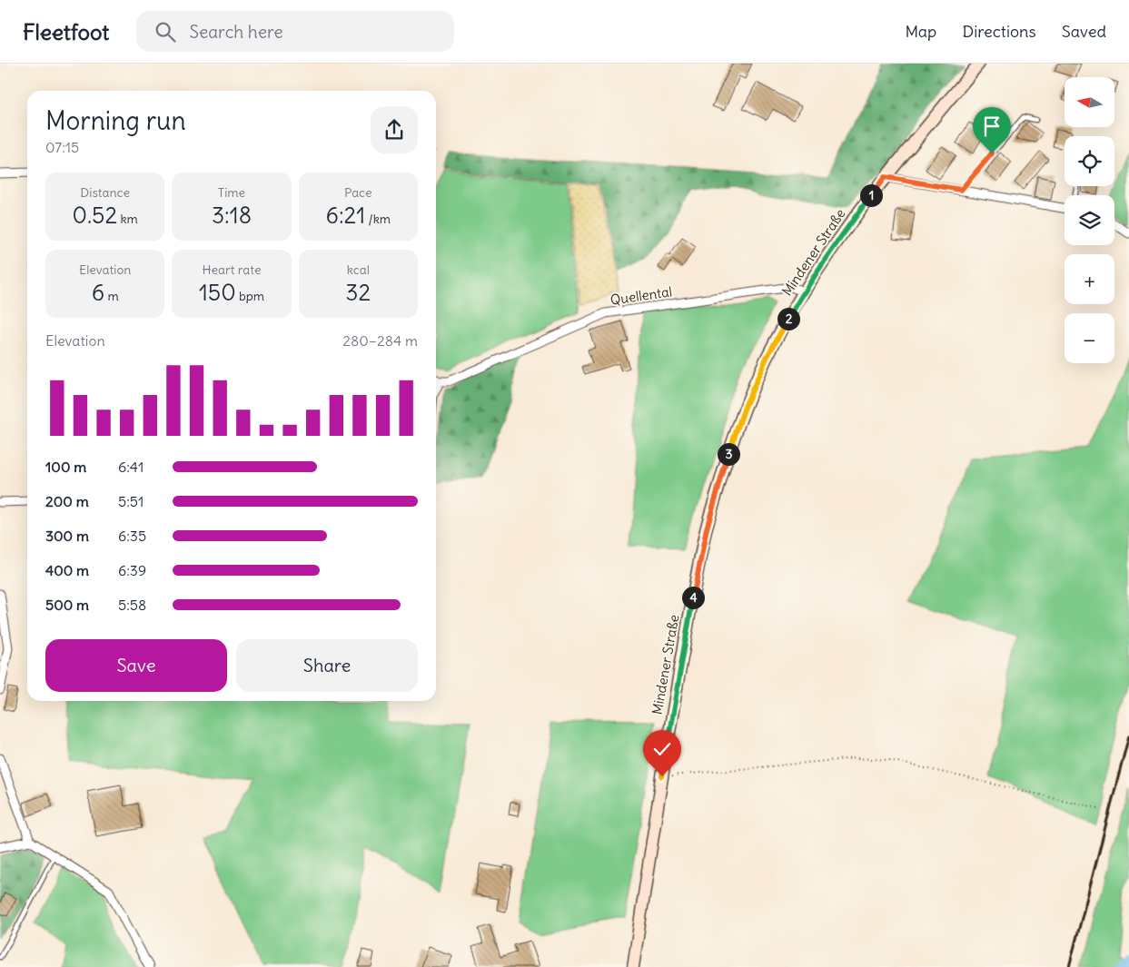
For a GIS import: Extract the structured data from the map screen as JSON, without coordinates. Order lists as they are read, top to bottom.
{
  "streets": {
    "main road": ["Mindener Straße"],
    "street": ["Quellental"]
  },
  "crossings": [
    ["Mindener Straße", "Quellental"]
  ],
  "north": "left",
  "page": {
    "header": "Fleetfoot",
    "search": "Search here",
    "nav": ["Map", "Directions", "Saved"],
    "map_buttons": ["+", "−"],
    "heading": ["Morning run", "07:15"],
    "stats": [
      ["Distance", "0.52 km"],
      ["Time", "3:18"],
      ["Pace", "6:21 /km"],
      ["Elevation", "6 m"],
      ["Heart rate", "150 bpm"],
      ["kcal", "32"]
    ],
    "pins": [
      "1",
      "2",
      "3",
      "4"
    ],
    "chart": ["Elevation", "280–284 m"],
    "list": [
      {
        "name": "100 m",
        "note": "6:41"
      },
      {
        "name": "200 m",
        "note": "5:51"
      },
      {
        "name": "300 m",
        "note": "6:35"
      },
      {
        "name": "400 m",
        "note": "6:39"
      },
      {
        "name": "500 m",
        "note": "5:58"
      }
    ],
    "buttons": ["Save", "Share"]
  }
}
